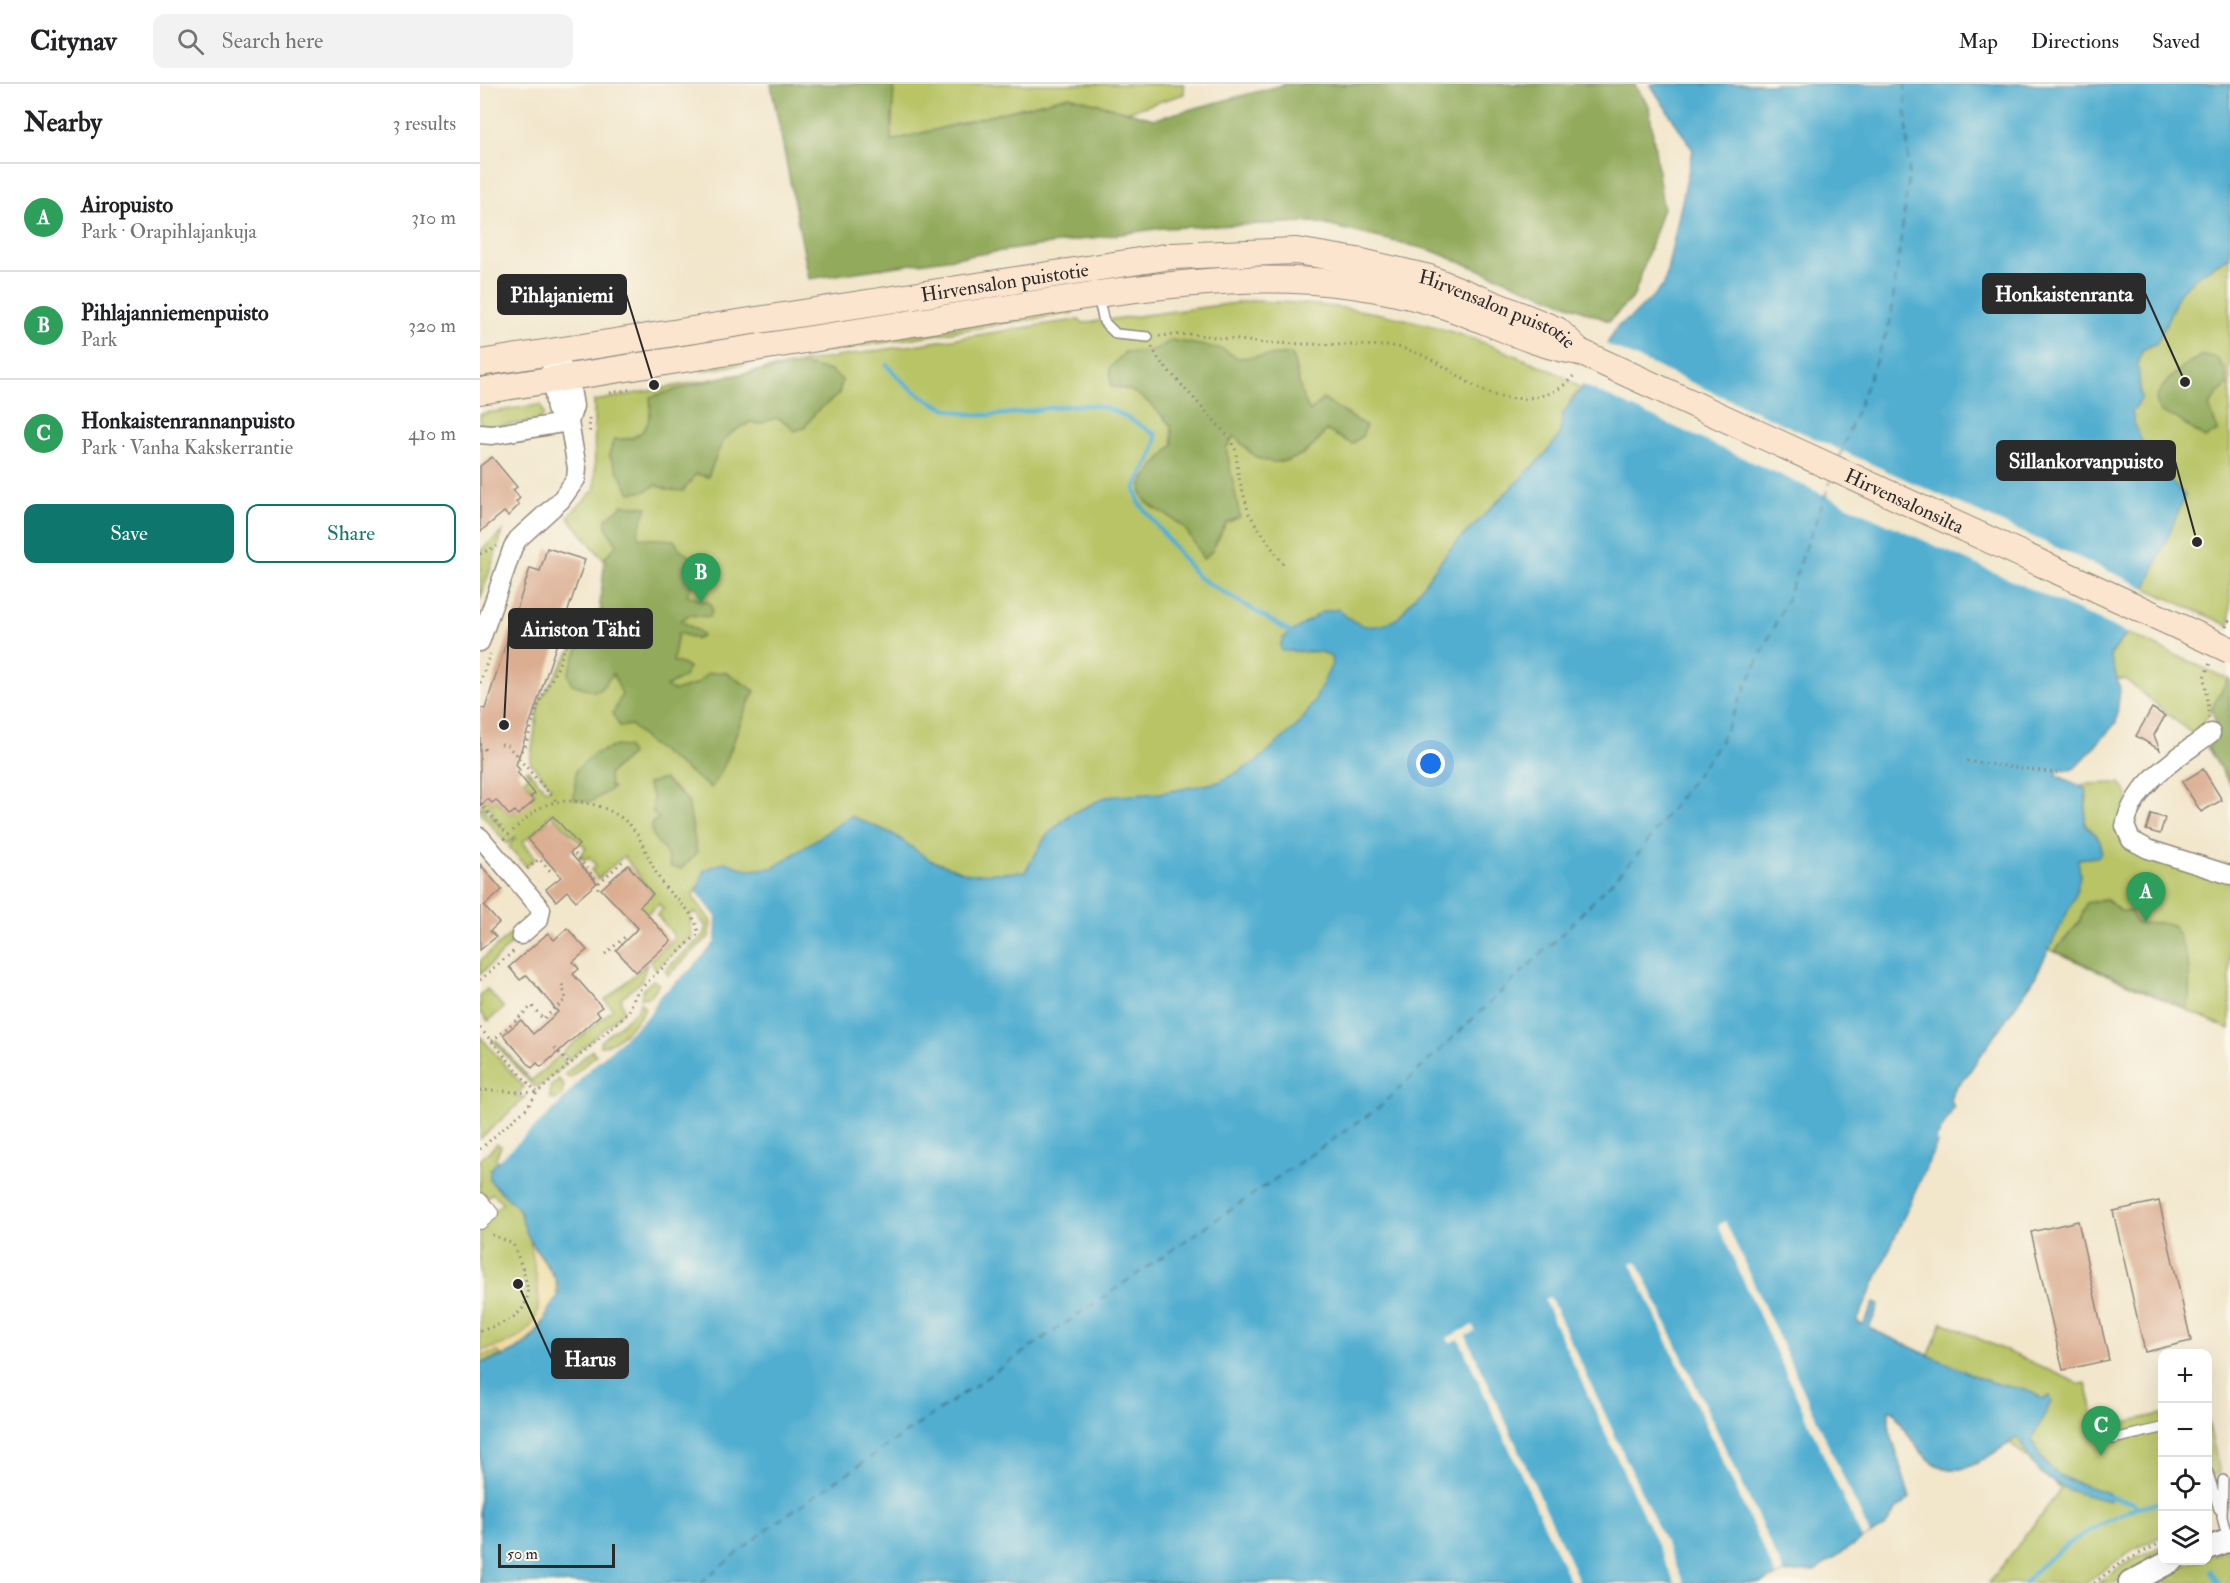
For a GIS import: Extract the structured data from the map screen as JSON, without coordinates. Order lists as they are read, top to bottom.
{
  "streets": {
    "main road": ["Hirvensalon puistotie", "Hirvensalonsilta"]
  },
  "crossings": [
    ["Hirvensalon puistotie", "Hirvensalonsilta"]
  ],
  "places": [
    "Honkaistenranta",
    "Pihlajaniemi",
    "Sillankorvanpuisto",
    "Airiston Tähti",
    "Harus"
  ],
  "scale_bar": "50 m",
  "page": {
    "header": "Citynav",
    "search": "Search here",
    "nav": ["Map", "Directions", "Saved"],
    "heading": ["Nearby", "3 results"],
    "list": [
      {
        "mark": "A",
        "name": "Airopuisto",
        "note": "Park · Orapihlajankuja",
        "value": "310 m"
      },
      {
        "mark": "B",
        "name": "Pihlajanniemenpuisto",
        "note": "Park",
        "value": "320 m"
      },
      {
        "mark": "C",
        "name": "Honkaistenrannanpuisto",
        "note": "Park · Vanha Kakskerrantie",
        "value": "410 m"
      }
    ],
    "buttons": ["Save", "Share"],
    "pins": ["B", "A", "C"],
    "map_buttons": ["+", "−"],
    "scale": "50 m"
  }
}
